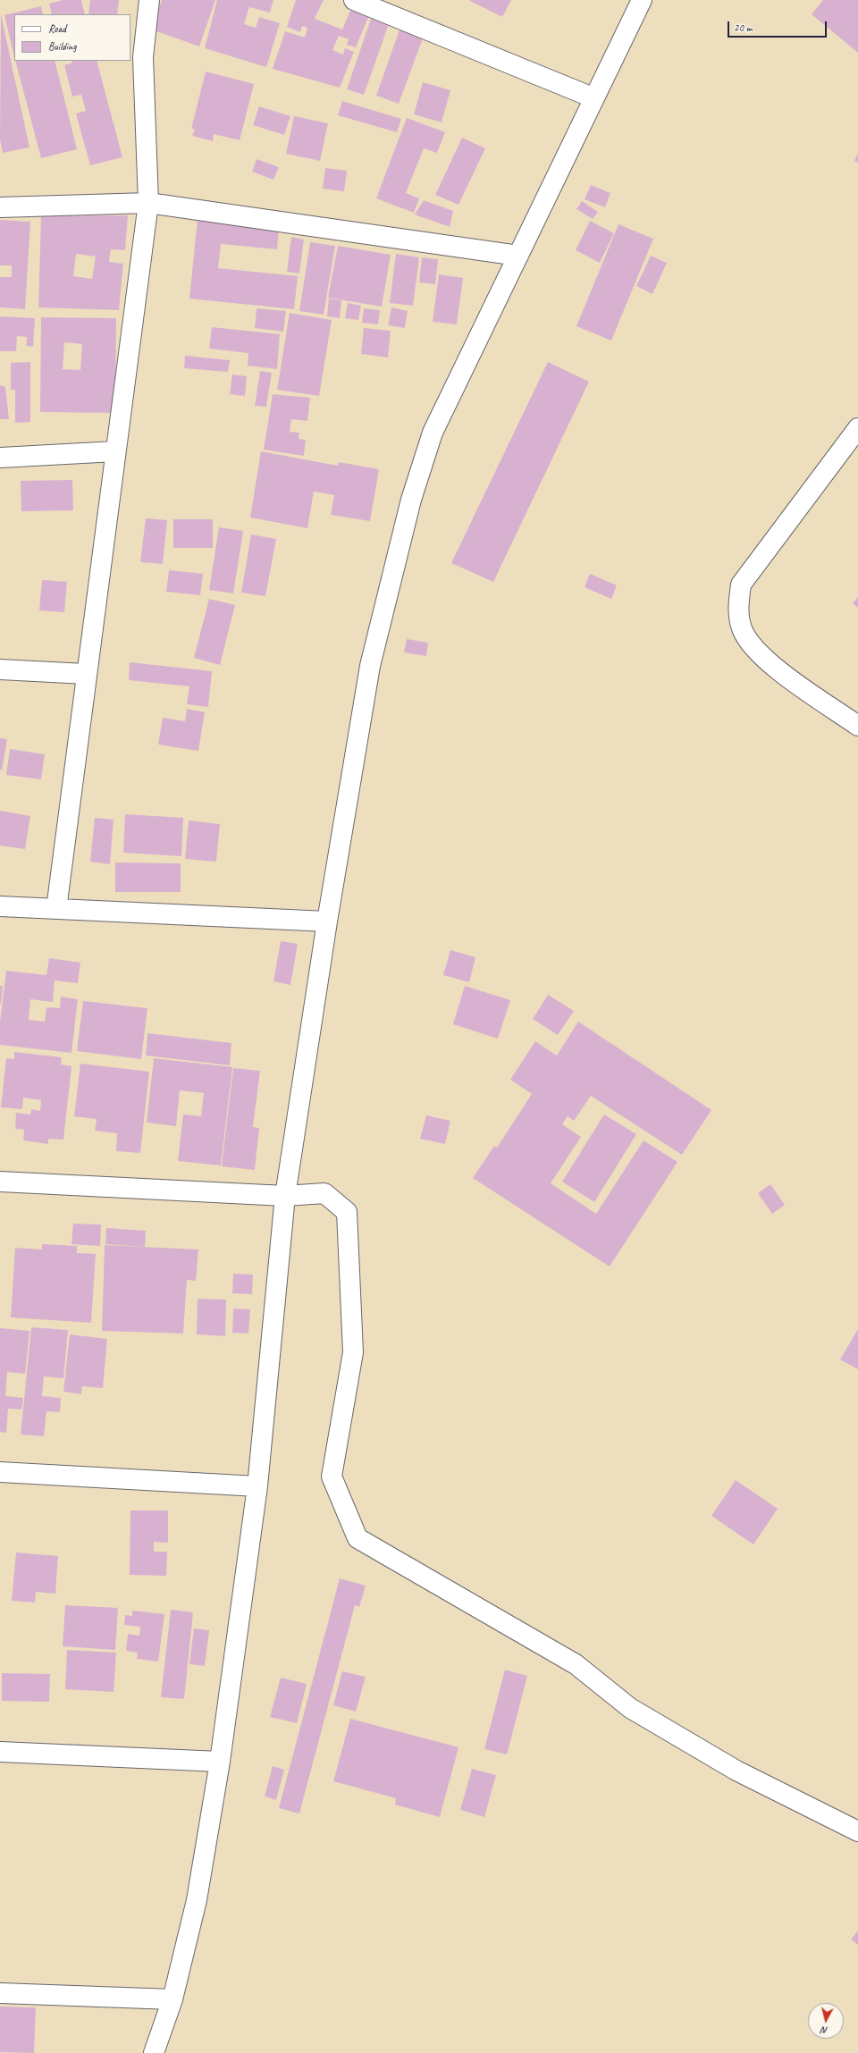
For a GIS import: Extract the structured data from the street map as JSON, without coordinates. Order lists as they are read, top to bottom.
{
  "legend": ["Road", "Building"],
  "scale_bar": "20 m",
  "north": "bottom"
}
